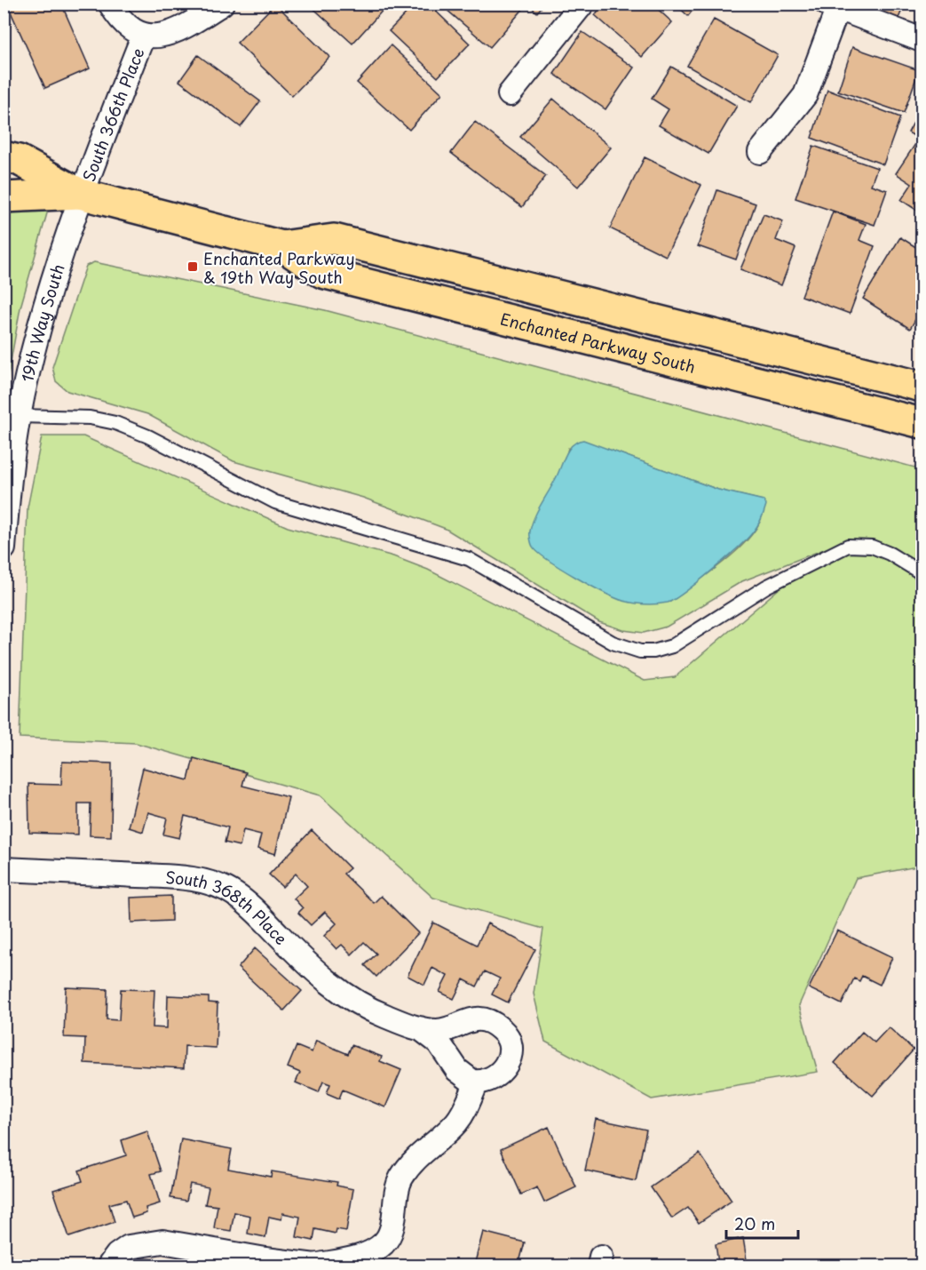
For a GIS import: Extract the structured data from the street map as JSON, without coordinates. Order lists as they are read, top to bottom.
{
  "streets": {
    "main road": ["Enchanted Parkway South"],
    "street": ["South 366th Place", "19th Way South", "South 368th Place"]
  },
  "crossings": [
    ["South 366th Place", "19th Way South"],
    ["South 366th Place", "Enchanted Parkway South"],
    ["19th Way South", "Enchanted Parkway South"]
  ],
  "places": {
    "transit": ["Enchanted Parkway & 19th Way South"]
  },
  "scale_bar": "20 m"
}
